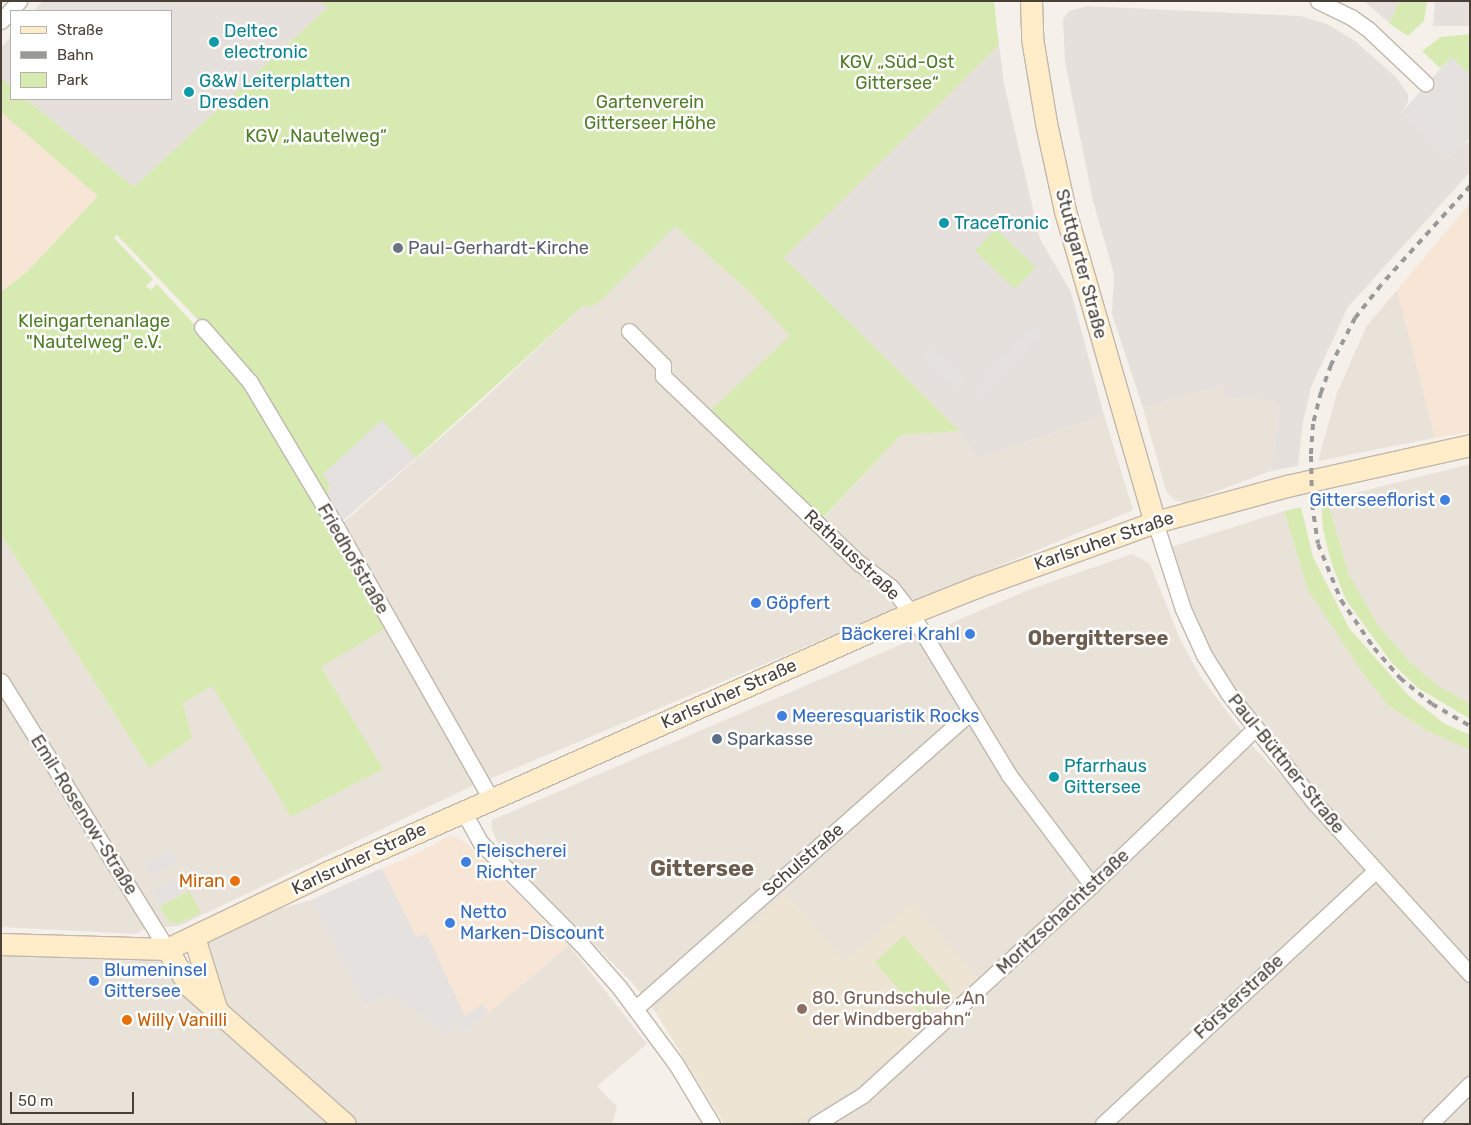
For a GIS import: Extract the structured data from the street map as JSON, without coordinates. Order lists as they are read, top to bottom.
{
  "streets": {
    "street": [
      "Stuttgarter Straße",
      "Karlsruher Straße",
      "Rathausstraße",
      "Friedhofstraße",
      "Paul-Büttner-Straße",
      "Emil-Rosenow-Straße",
      "Schulstraße",
      "Moritzschachtstraße",
      "Försterstraße"
    ]
  },
  "crossings": [
    ["Stuttgarter Straße", "Karlsruher Straße"],
    ["Stuttgarter Straße", "Paul-Büttner-Straße"],
    ["Karlsruher Straße", "Rathausstraße"],
    ["Karlsruher Straße", "Friedhofstraße"],
    ["Karlsruher Straße", "Paul-Büttner-Straße"],
    ["Karlsruher Straße", "Emil-Rosenow-Straße"],
    ["Rathausstraße", "Schulstraße"],
    ["Rathausstraße", "Moritzschachtstraße"],
    ["Paul-Büttner-Straße", "Moritzschachtstraße"],
    ["Paul-Büttner-Straße", "Försterstraße"]
  ],
  "districts": ["Obergittersee", "Gittersee"],
  "parks": [
    "KGV „Süd-Ost Gittersee“",
    "Gartenverein Gitterseer Höhe",
    "KGV „Nautelweg“",
    "Kleingartenanlage \"Nautelweg\" e.V."
  ],
  "places": [
    "Deltec electronic",
    "G&W Leiterplatten Dresden",
    "TraceTronic",
    "Paul-Gerhardt-Kirche",
    "Gitterseeflorist",
    "Göpfert",
    "Bäckerei Krahl",
    "Meeresquaristik Rocks",
    "Sparkasse",
    "Pfarrhaus Gittersee",
    "Fleischerei Richter",
    "Miran",
    "Netto Marken-Discount",
    "Blumeninsel Gittersee",
    "80. Grundschule „An der Windbergbahn“",
    "Willy Vanilli"
  ],
  "legend": ["Straße", "Bahn", "Park"],
  "scale_bar": "50 m"
}
